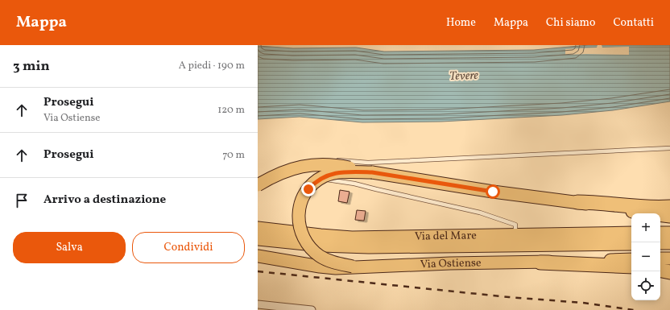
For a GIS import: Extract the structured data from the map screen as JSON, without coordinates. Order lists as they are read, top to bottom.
{
  "streets": {
    "main road": ["Via del Mare", "Via Ostiense"]
  },
  "water": ["Tevere"],
  "page": {
    "header": "Mappa",
    "nav": [
      "Home",
      "Mappa",
      "Chi siamo",
      "Contatti"
    ],
    "heading": ["3 min", "A piedi · 190 m"],
    "list": [
      ["Prosegui", "Via Ostiense", "120 m"],
      ["Prosegui", "70 m"],
      "Arrivo a destinazione"
    ],
    "map_buttons": ["+", "−"],
    "buttons": ["Salva", "Condividi"]
  }
}
